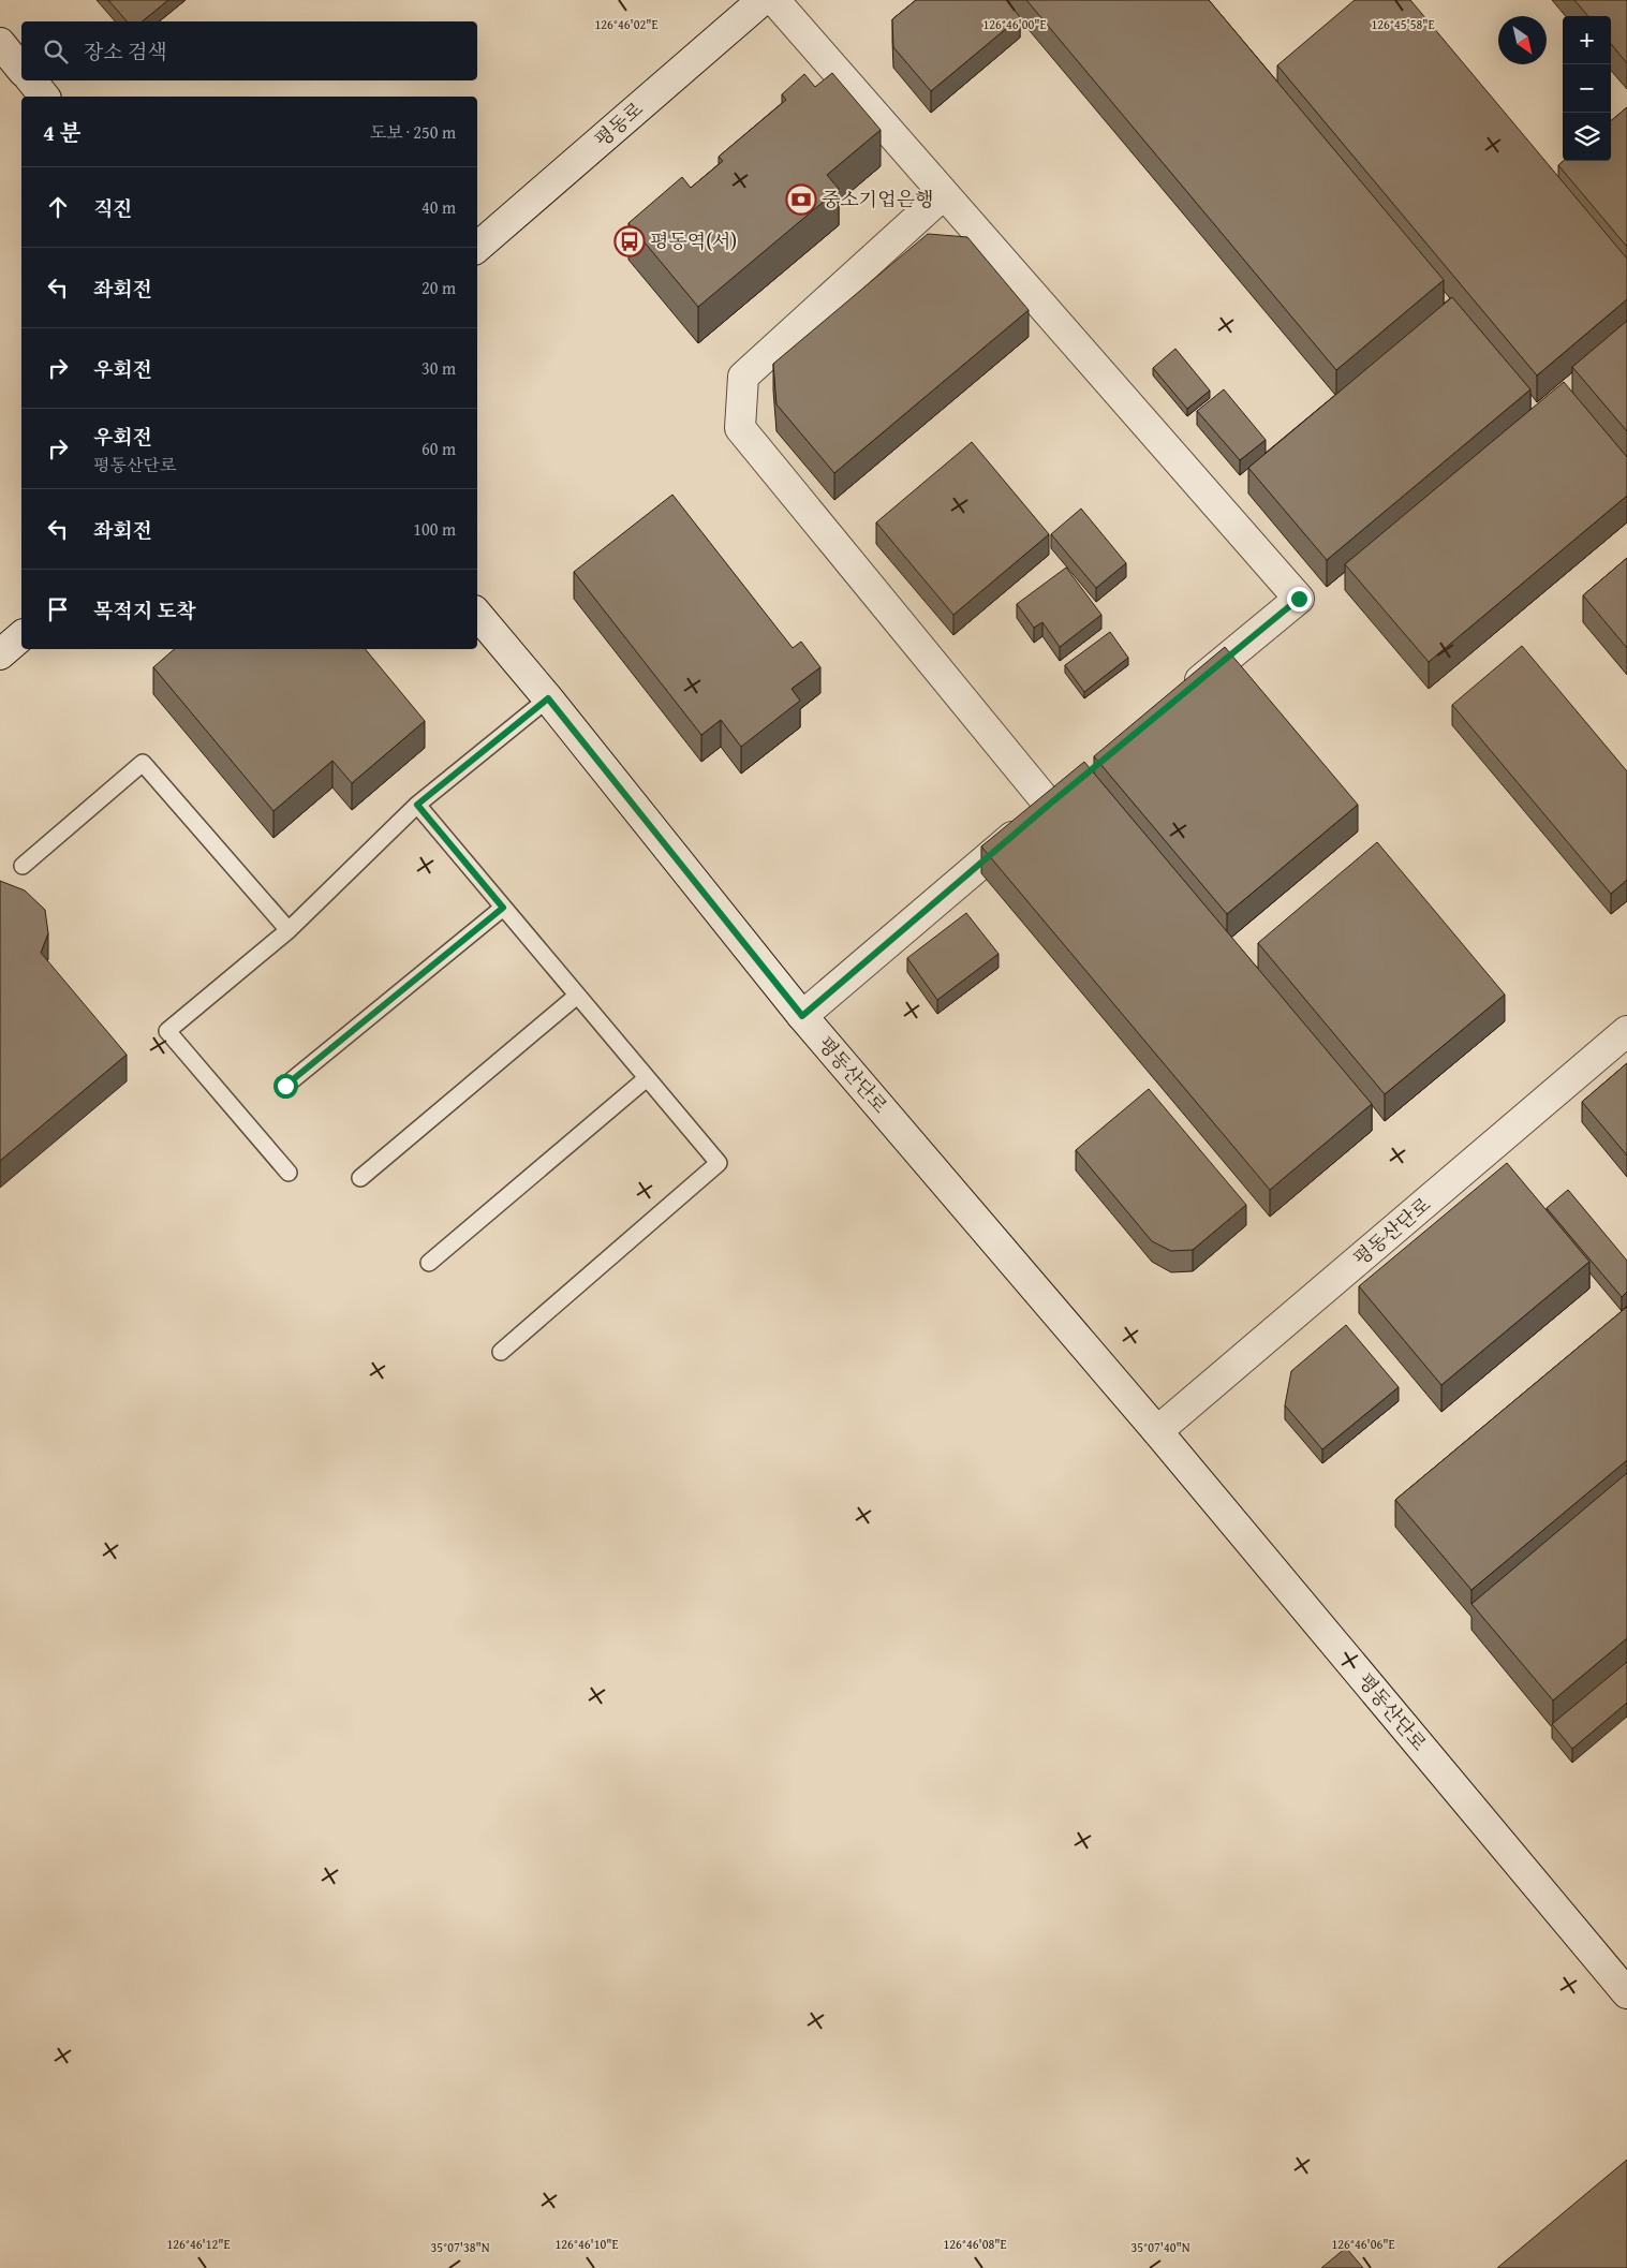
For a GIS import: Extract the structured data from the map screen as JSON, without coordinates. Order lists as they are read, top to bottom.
{
  "streets": {
    "street": ["평동로", "평동산단로"]
  },
  "places": {
    "bank": ["중소기업은행"],
    "bus stop": ["평동역(서)"]
  },
  "north": "bottom right",
  "page": {
    "map_buttons": ["+", "−"],
    "search": "장소 검색",
    "heading": ["4 분", "도보 · 250 m"],
    "list": [
      ["직진", "40 m"],
      ["좌회전", "20 m"],
      ["우회전", "30 m"],
      ["우회전", "평동산단로", "60 m"],
      ["좌회전", "100 m"],
      "목적지 도착"
    ]
  },
  "coordinates": [
    "126°45'58\"E",
    "126°46'02\"E",
    "126°46'00\"E",
    "126°46'12\"E",
    "126°46'10\"E",
    "126°46'08\"E",
    "126°46'06\"E",
    "35°07'38\"N",
    "35°07'40\"N"
  ]
}
